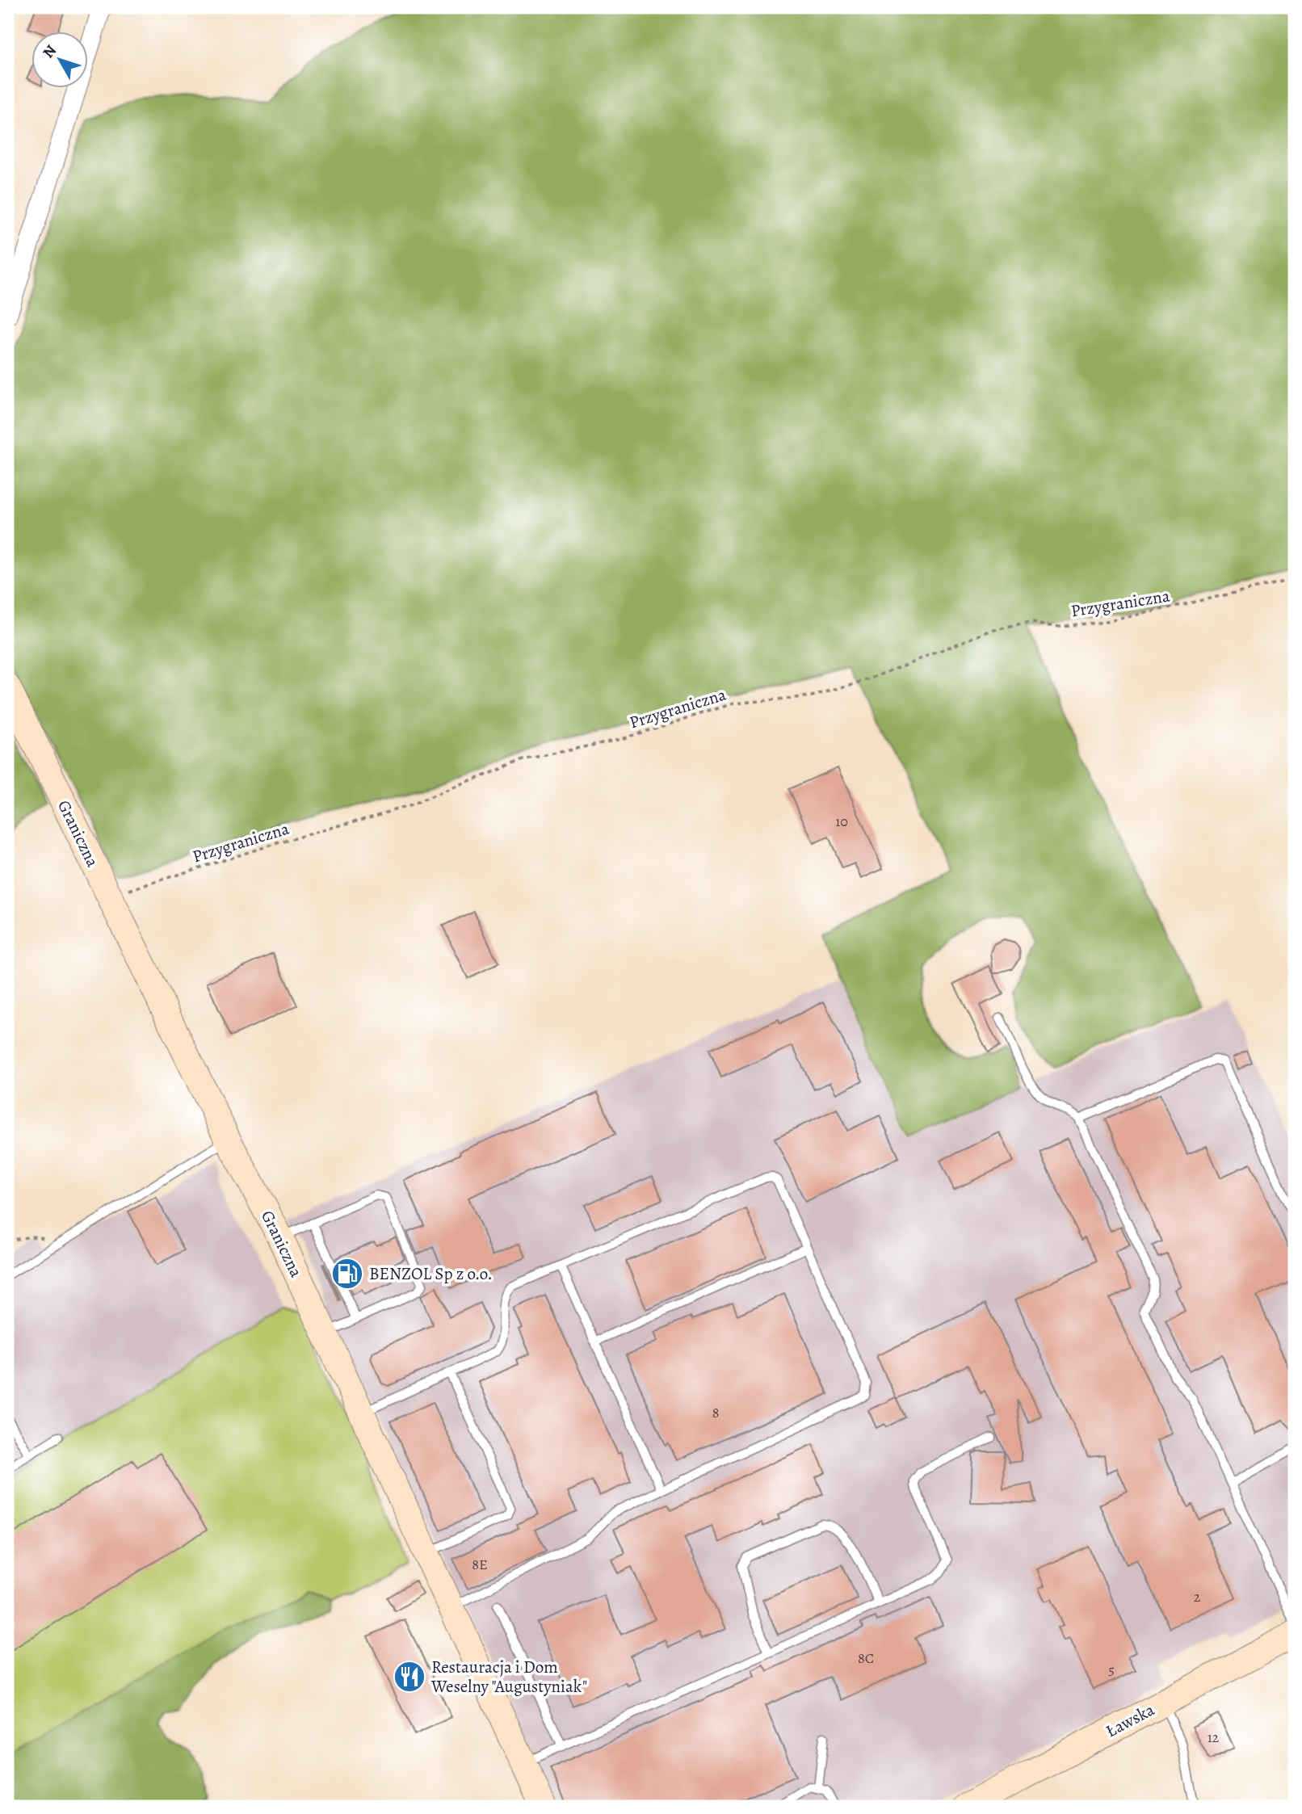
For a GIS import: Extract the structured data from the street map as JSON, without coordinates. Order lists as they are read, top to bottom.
{
  "streets": {
    "street": ["Graniczna", "Ławska"],
    "path": ["Przygraniczna"]
  },
  "crossings": [
    ["Przygraniczna", "Graniczna"]
  ],
  "places": {
    "fuel station": ["BENZOL Sp z o.o."],
    "restaurant": ["Restauracja i Dom Weselny \"Augustyniak\""]
  },
  "house_numbers": [
    "10",
    "8",
    "8E",
    "2",
    "8C",
    "5",
    "12"
  ],
  "north": "top left"
}
